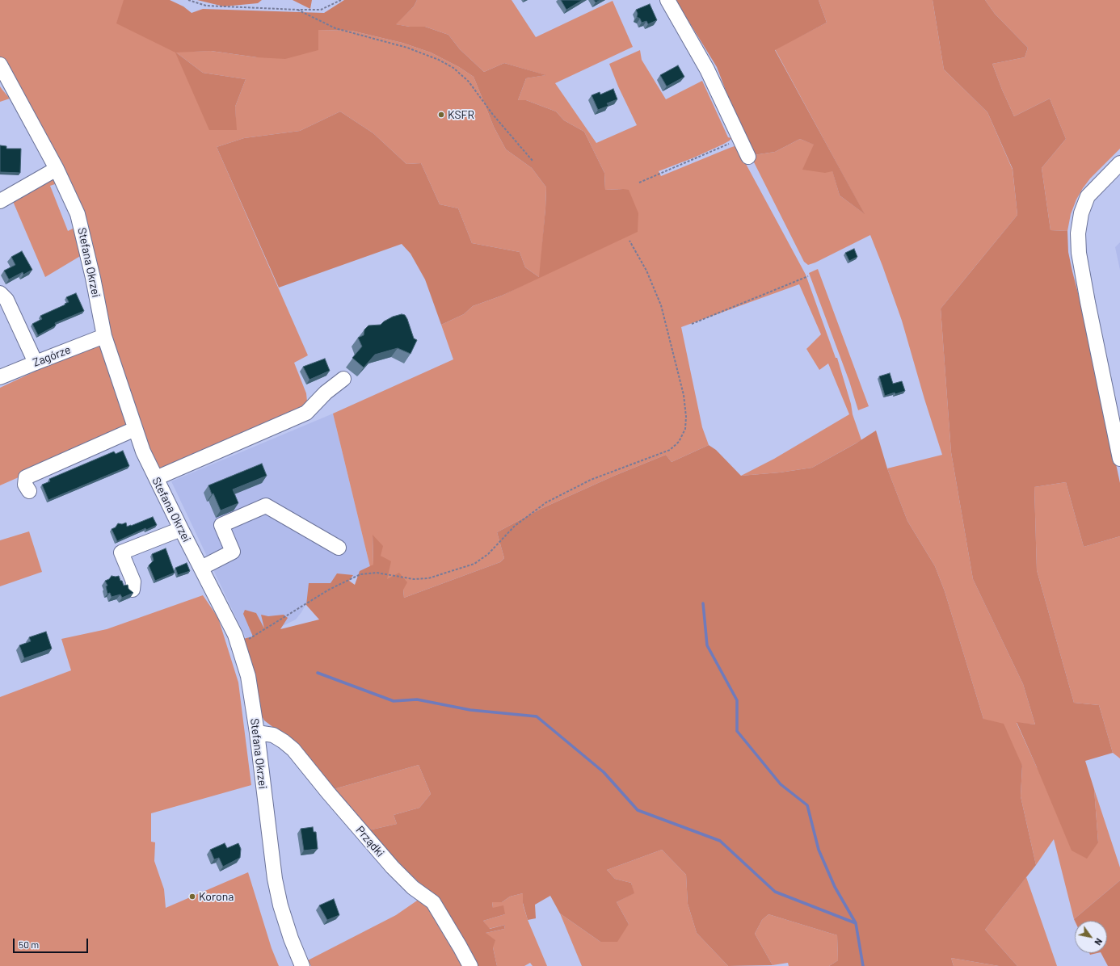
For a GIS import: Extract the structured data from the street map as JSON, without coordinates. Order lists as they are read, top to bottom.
{
  "streets": {
    "street": ["Stefana Okrzei", "Zagórze", "Prządki"]
  },
  "crossings": [
    ["Stefana Okrzei", "Zagórze"],
    ["Stefana Okrzei", "Prządki"]
  ],
  "places": ["KSFR", "Korona"],
  "scale_bar": "50 m",
  "north": "bottom right"
}
